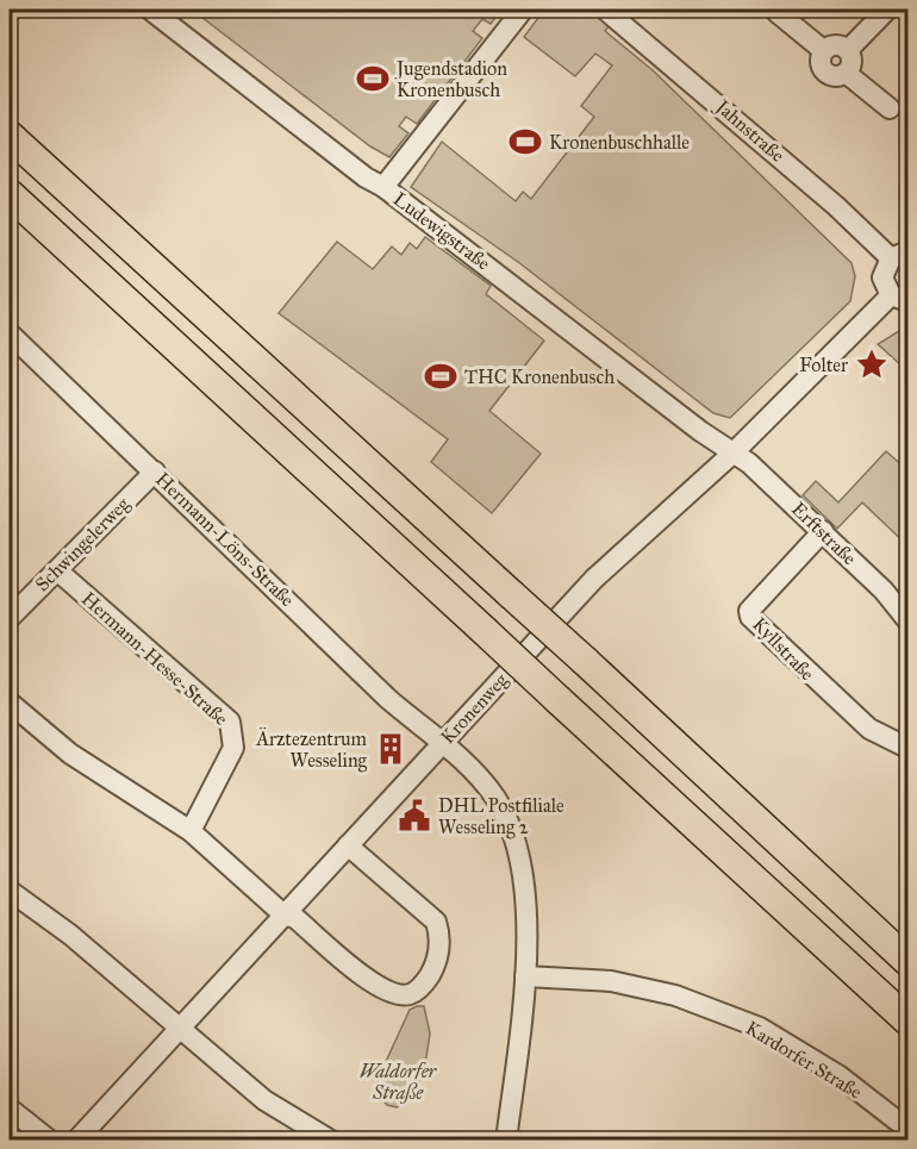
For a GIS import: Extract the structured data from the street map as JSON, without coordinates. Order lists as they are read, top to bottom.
{
  "streets": {
    "street": [
      "Jahnstraße",
      "Ludewigstraße",
      "Erftstraße",
      "Hermann-Löns-Straße",
      "Schwingelerweg",
      "Kyllstraße",
      "Hermann-Hesse-Straße",
      "Kronenweg",
      "Kardorfer Straße"
    ]
  },
  "crossings": [
    ["Ludewigstraße", "Erftstraße"],
    ["Ludewigstraße", "Kronenweg"],
    ["Erftstraße", "Kyllstraße"],
    ["Erftstraße", "Kronenweg"],
    ["Hermann-Löns-Straße", "Schwingelerweg"],
    ["Hermann-Löns-Straße", "Kronenweg"],
    ["Schwingelerweg", "Hermann-Hesse-Straße"]
  ],
  "parks": ["Waldorfer Straße"],
  "places": {
    "sports": ["Jugendstadion Kronenbusch", "Kronenbuschhalle", "THC Kronenbusch"],
    "place": ["Folter"],
    "building": ["Ärztezentrum Wesseling"],
    "public building": ["DHL Postfiliale Wesseling 2"]
  }
}
